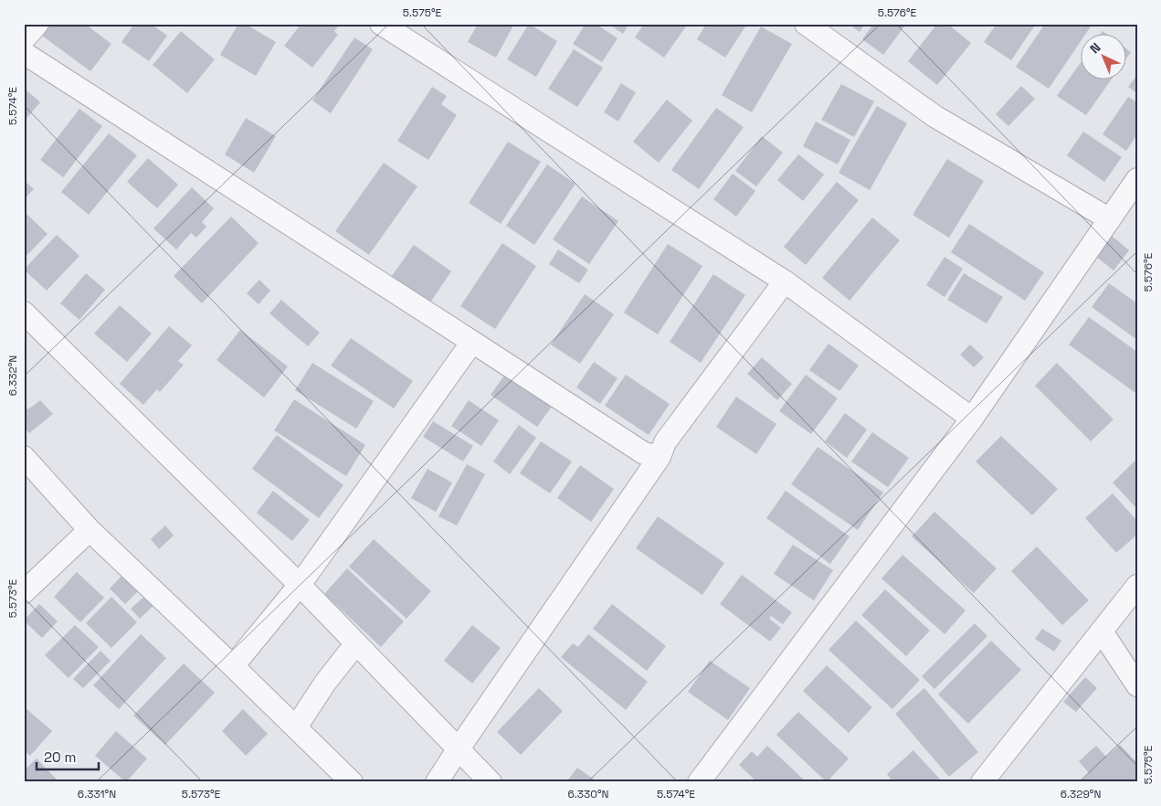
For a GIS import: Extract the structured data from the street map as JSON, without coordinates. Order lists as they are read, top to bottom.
{
  "scale_bar": "20 m",
  "north": "top left",
  "coordinates": [
    "5.575°E",
    "5.576°E",
    "5.574°E",
    "6.332°N",
    "5.573°E",
    "6.331°N",
    "6.330°N",
    "6.329°N"
  ]
}
